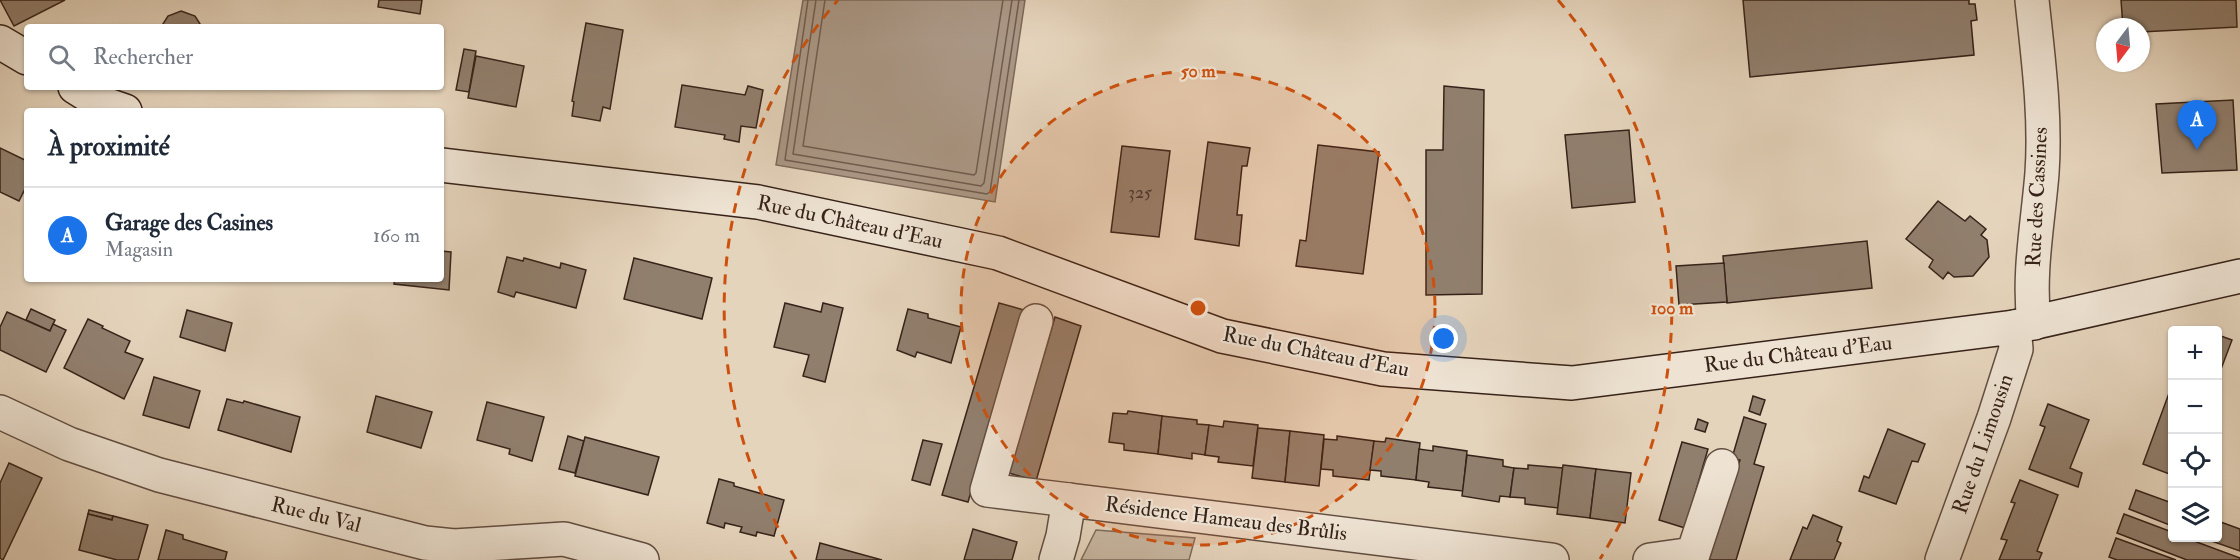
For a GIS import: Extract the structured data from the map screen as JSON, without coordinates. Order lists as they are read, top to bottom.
{
  "streets": {
    "street": [
      "Rue des Cassines",
      "Rue du Château d'Eau",
      "Rue du Limousin",
      "Rue du Val",
      "Résidence Hameau des Brûlis"
    ]
  },
  "crossings": [
    ["Rue des Cassines", "Rue du Château d'Eau"],
    ["Rue des Cassines", "Rue du Limousin"],
    ["Rue du Château d'Eau", "Rue du Limousin"]
  ],
  "house_numbers": ["325"],
  "north": "bottom",
  "page": {
    "search": "Rechercher",
    "pins": "A",
    "heading": "À proximité",
    "list": [
      {
        "mark": "A",
        "name": "Garage des Casines",
        "note": "Magasin",
        "value": "160 m"
      }
    ],
    "map_buttons": ["+", "−"]
  },
  "rings": ["50 m", "100 m"]
}
